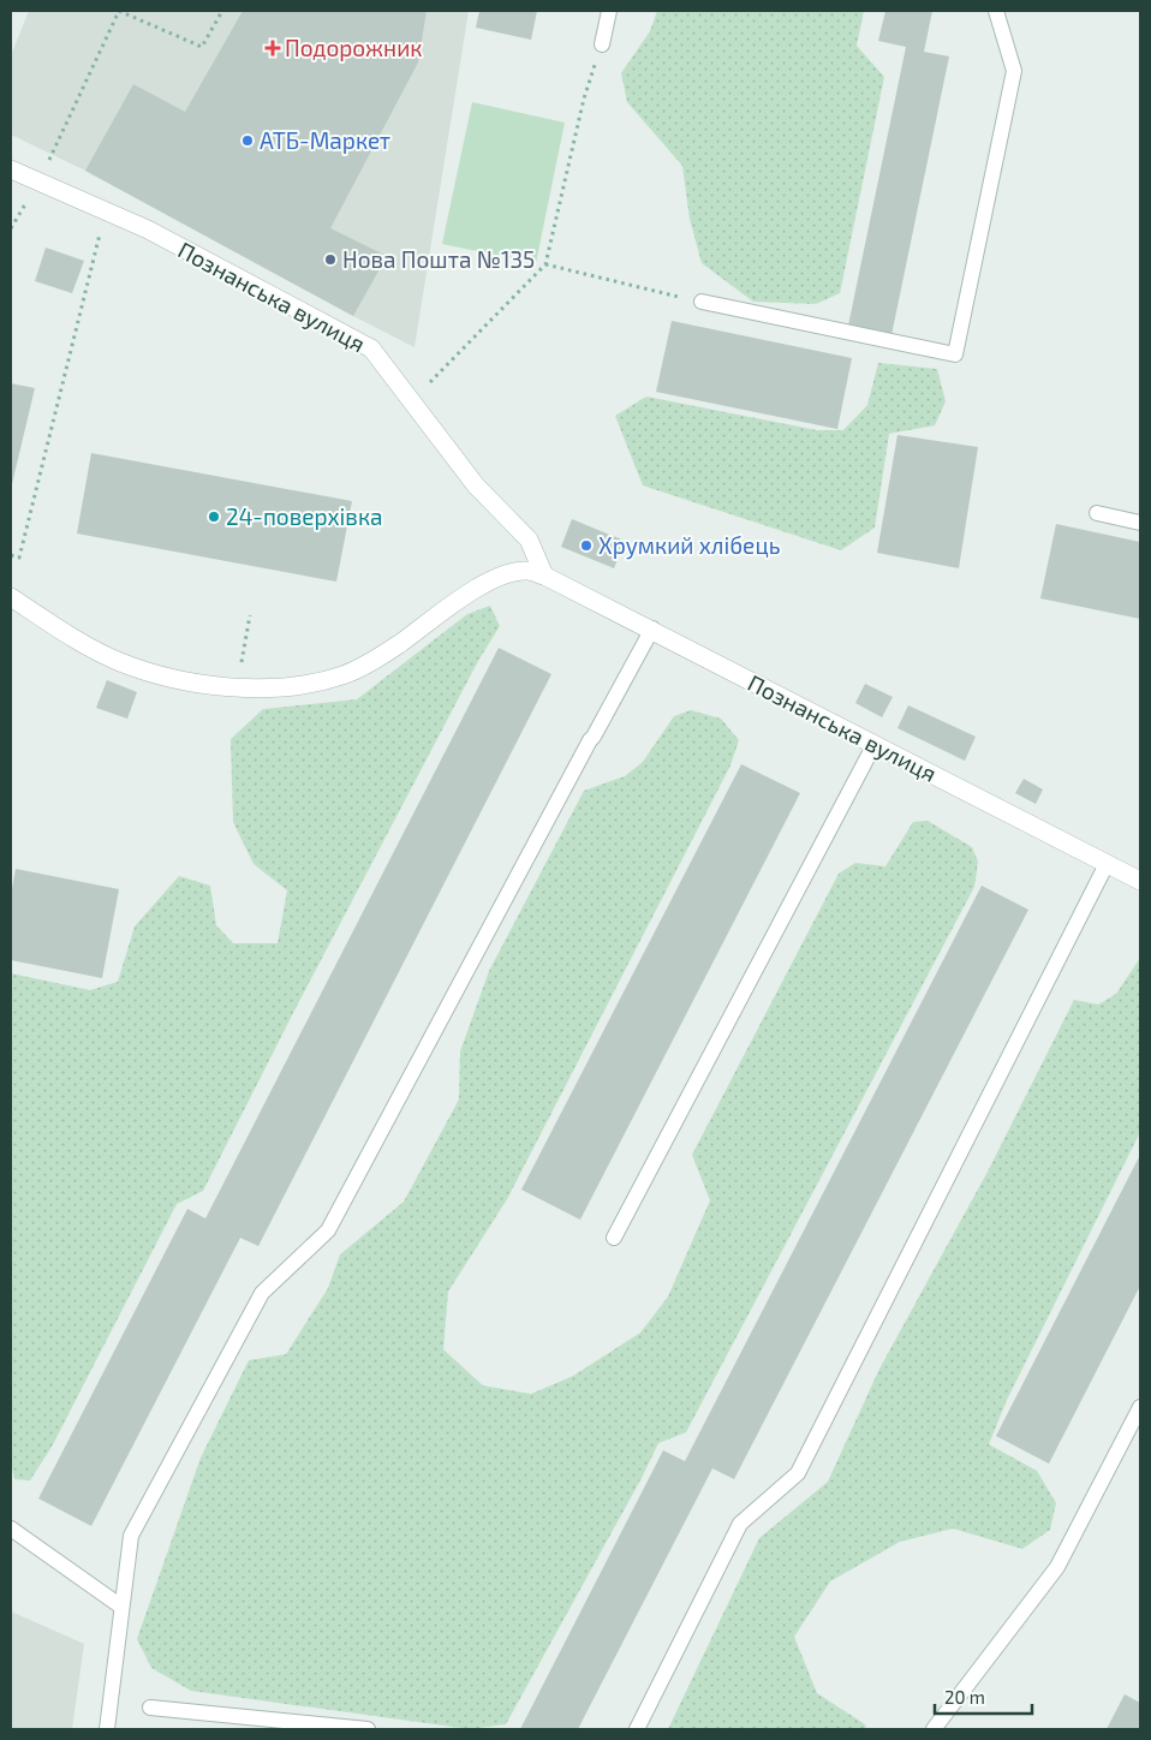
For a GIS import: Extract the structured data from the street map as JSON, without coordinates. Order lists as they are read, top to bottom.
{
  "streets": {
    "street": ["Познанська вулиця"]
  },
  "places": {
    "health": ["Подорожник"],
    "other": [
      "АТБ-Маркет",
      "Нова Пошта №135",
      "24-поверхівка",
      "Хрумкий хлібець"
    ]
  },
  "scale_bar": "20 m"
}
